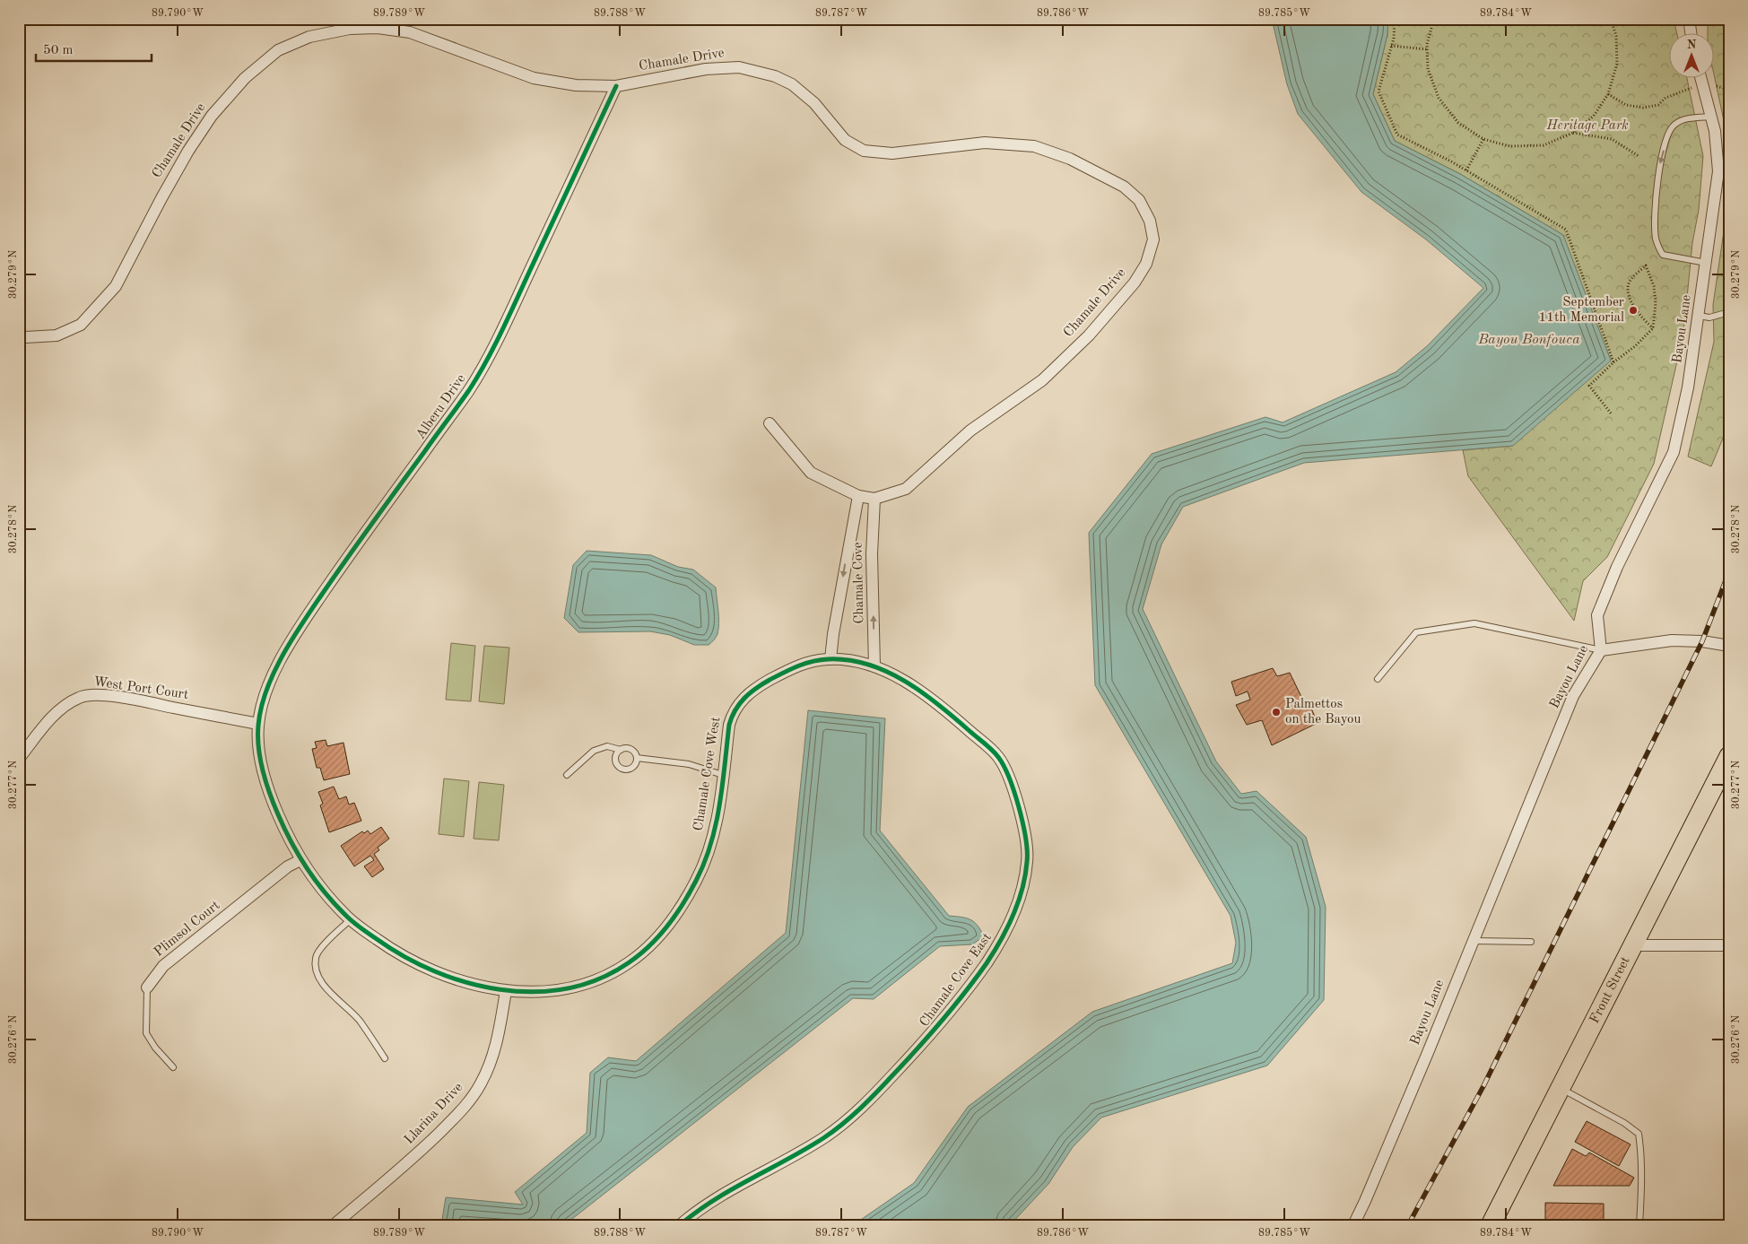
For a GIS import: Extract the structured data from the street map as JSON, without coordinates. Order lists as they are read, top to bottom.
{
  "streets": {
    "main road": ["Front Street"],
    "street": [
      "Chamale Drive",
      "Bayou Lane",
      "Alberu Drive",
      "Chamale Cove",
      "West Port Court",
      "Chamale Cove West",
      "Plimsol Court",
      "Chamale Cove East",
      "Llarina Drive"
    ]
  },
  "crossings": [
    ["Chamale Drive", "Alberu Drive"],
    ["Chamale Drive", "Chamale Cove"],
    ["Alberu Drive", "West Port Court"],
    ["Alberu Drive", "Chamale Cove West"],
    ["Chamale Cove", "Chamale Cove West"],
    ["Chamale Cove", "Chamale Cove East"],
    ["West Port Court", "Chamale Cove West"],
    ["Chamale Cove West", "Plimsol Court"],
    ["Chamale Cove West", "Chamale Cove East"],
    ["Chamale Cove West", "Llarina Drive"]
  ],
  "water": ["Bayou Bonfouca"],
  "parks": ["Heritage Park"],
  "places": ["September 11th Memorial", "Palmettos on the Bayou"],
  "scale_bar": "50 m",
  "north": "top",
  "coordinates": [
    "89.790°W",
    "89.789°W",
    "89.788°W",
    "89.787°W",
    "89.786°W",
    "89.785°W",
    "89.784°W",
    "30.279°N",
    "30.278°N",
    "30.277°N",
    "30.276°N"
  ]
}
